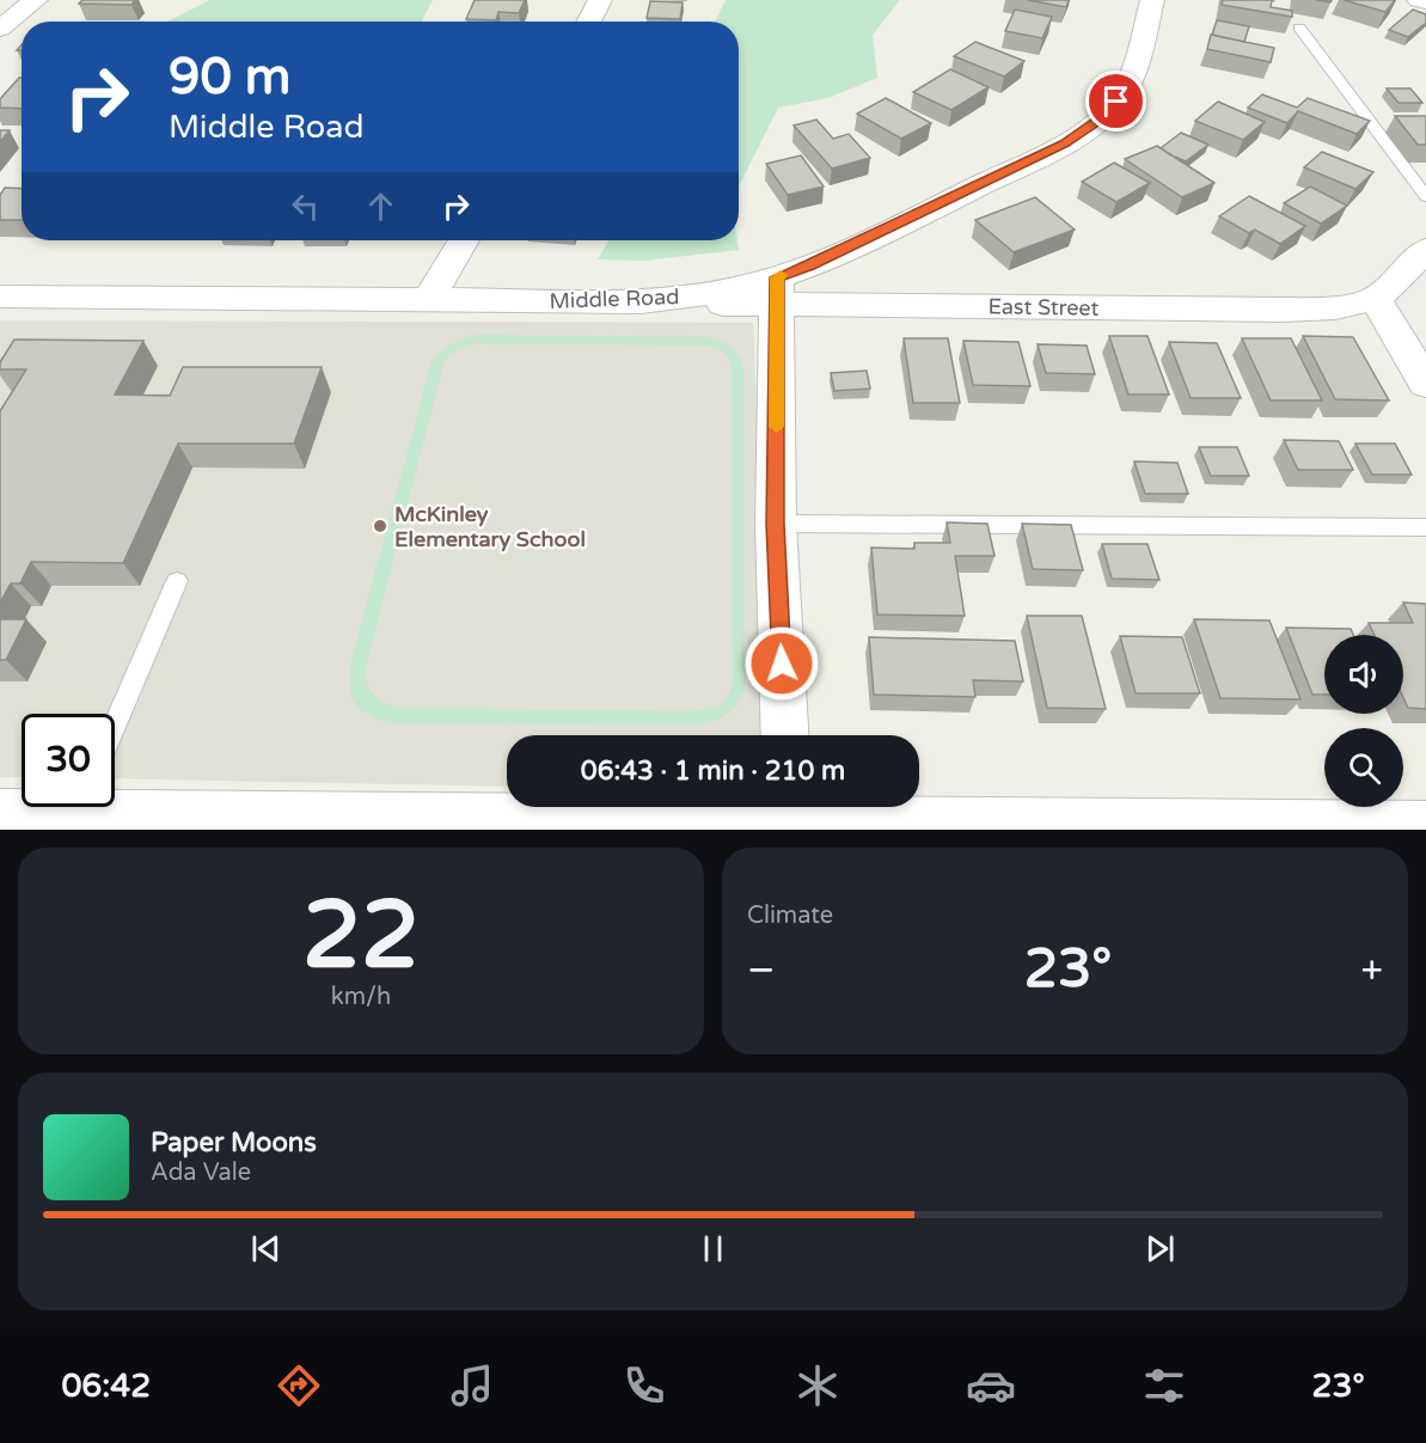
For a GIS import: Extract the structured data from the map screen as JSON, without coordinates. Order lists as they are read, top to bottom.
{
  "streets": {
    "street": ["Middle Road", "East Street"]
  },
  "crossings": [
    ["Middle Road", "East Street"]
  ],
  "places": ["McKinley Elementary School"],
  "page": {
    "turn": ["90 m", "Middle Road"],
    "limit": "30",
    "trip": "06:43 · 1 min · 210 m",
    "tile": [
      ["22", "km/h"],
      "Climate"
    ],
    "heat": ["−", "23°", "+"],
    "song": ["Paper Moons", "Ada Vale"],
    "tabs": ["06:42", "23°"]
  }
}
